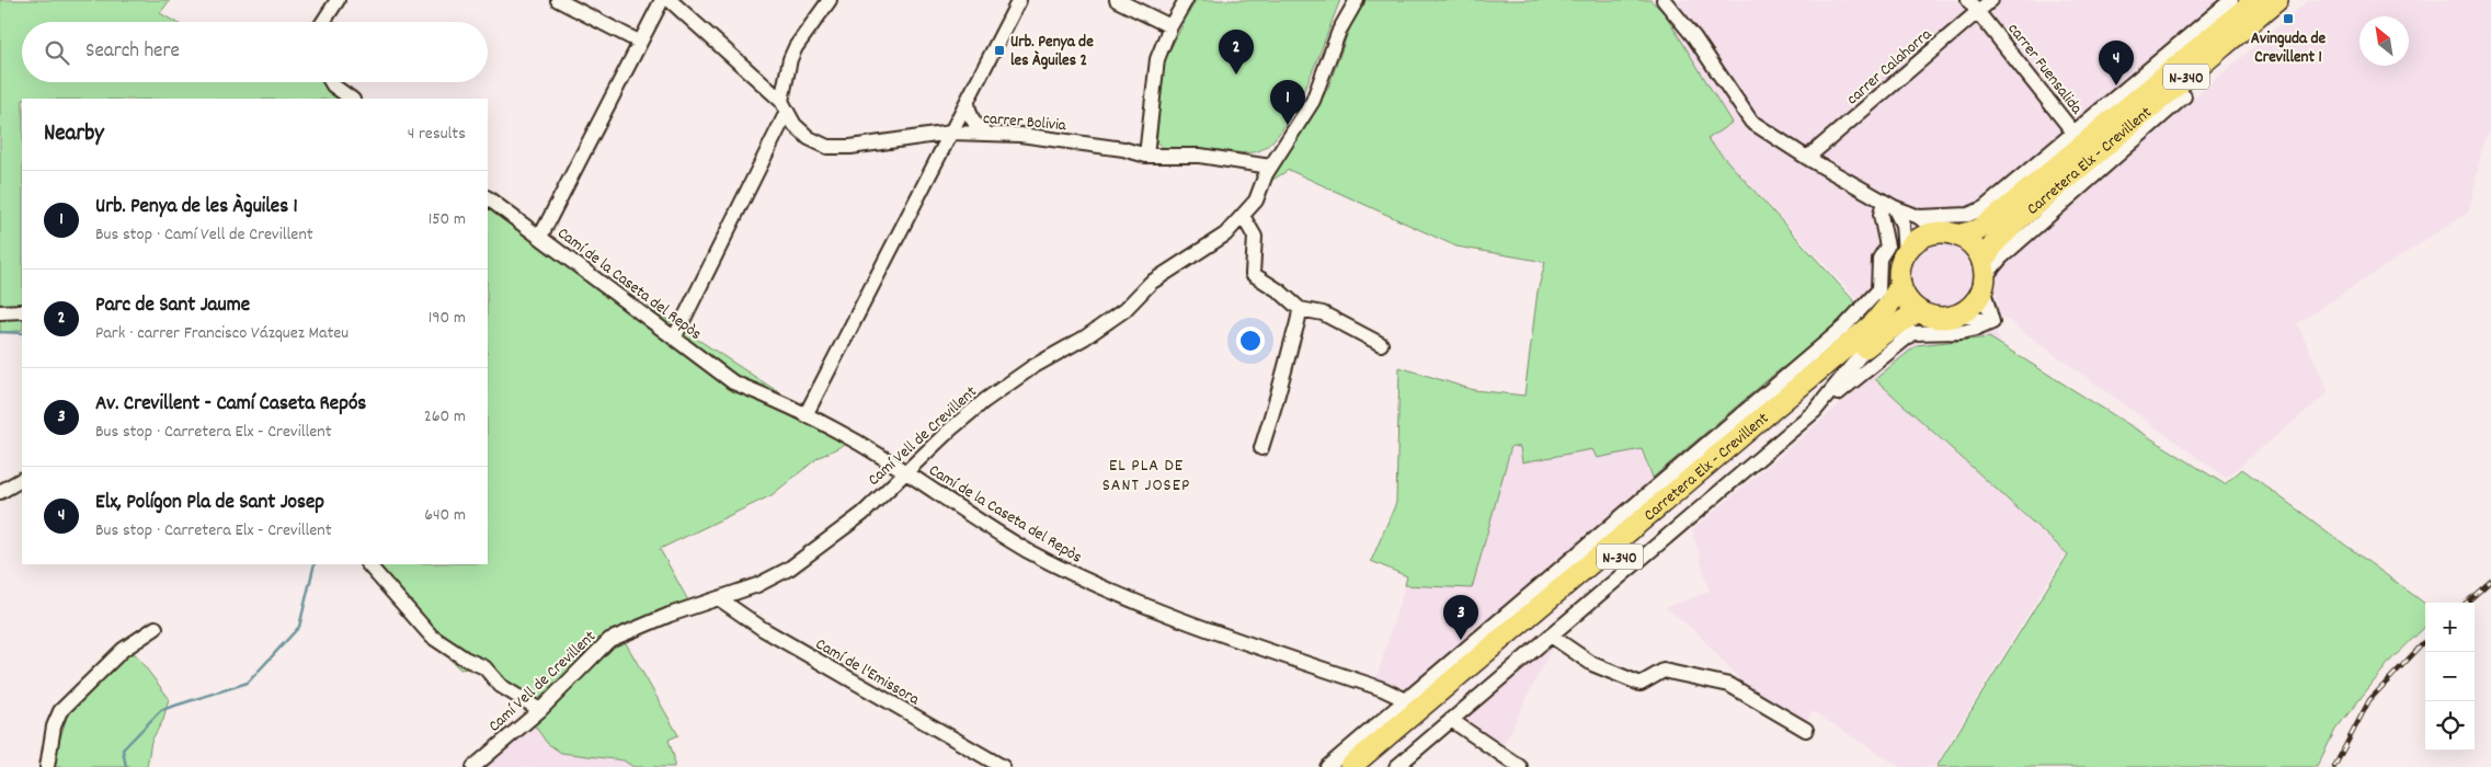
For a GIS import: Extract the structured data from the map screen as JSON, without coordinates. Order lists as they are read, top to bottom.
{
  "streets": {
    "highway": ["N-340", "Carretera Elx - Crevillent"],
    "street": [
      "carrer Calahorra",
      "carrer Fuensalida",
      "carrer Bolivia",
      "Camí de la Caseta del Repòs",
      "Camí Vell de Crevillent",
      "Camí de l'Emissora"
    ]
  },
  "crossings": [
    ["carrer Calahorra", "carrer Fuensalida"],
    ["carrer Fuensalida", "Carretera Elx - Crevillent"],
    ["N-340", "Carretera Elx - Crevillent"],
    ["carrer Bolivia", "Camí Vell de Crevillent"],
    ["Camí de la Caseta del Repòs", "Camí Vell de Crevillent"],
    ["Camí Vell de Crevillent", "Camí de l'Emissora"]
  ],
  "districts": ["EL PLA DE SANT JOSEP"],
  "places": {
    "transit": ["Avinguda de Crevillent 1", "Urb. Penya de les Àguiles 2"]
  },
  "north": "top left",
  "page": {
    "search": "Search here",
    "pins": [
      "2",
      "4",
      "1",
      "3"
    ],
    "heading": ["Nearby", "4 results"],
    "list": [
      {
        "mark": "1",
        "name": "Urb. Penya de les Àguiles 1",
        "note": "Bus stop · Camí Vell de Crevillent",
        "value": "150 m"
      },
      {
        "mark": "2",
        "name": "Parc de Sant Jaume",
        "note": "Park · carrer Francisco Vázquez Mateu",
        "value": "190 m"
      },
      {
        "mark": "3",
        "name": "Av. Crevillent - Camí Caseta Repós",
        "note": "Bus stop · Carretera Elx - Crevillent",
        "value": "260 m"
      },
      {
        "mark": "4",
        "name": "Elx, Polígon Pla de Sant Josep",
        "note": "Bus stop · Carretera Elx - Crevillent",
        "value": "640 m"
      }
    ],
    "map_buttons": ["+", "−"]
  }
}
